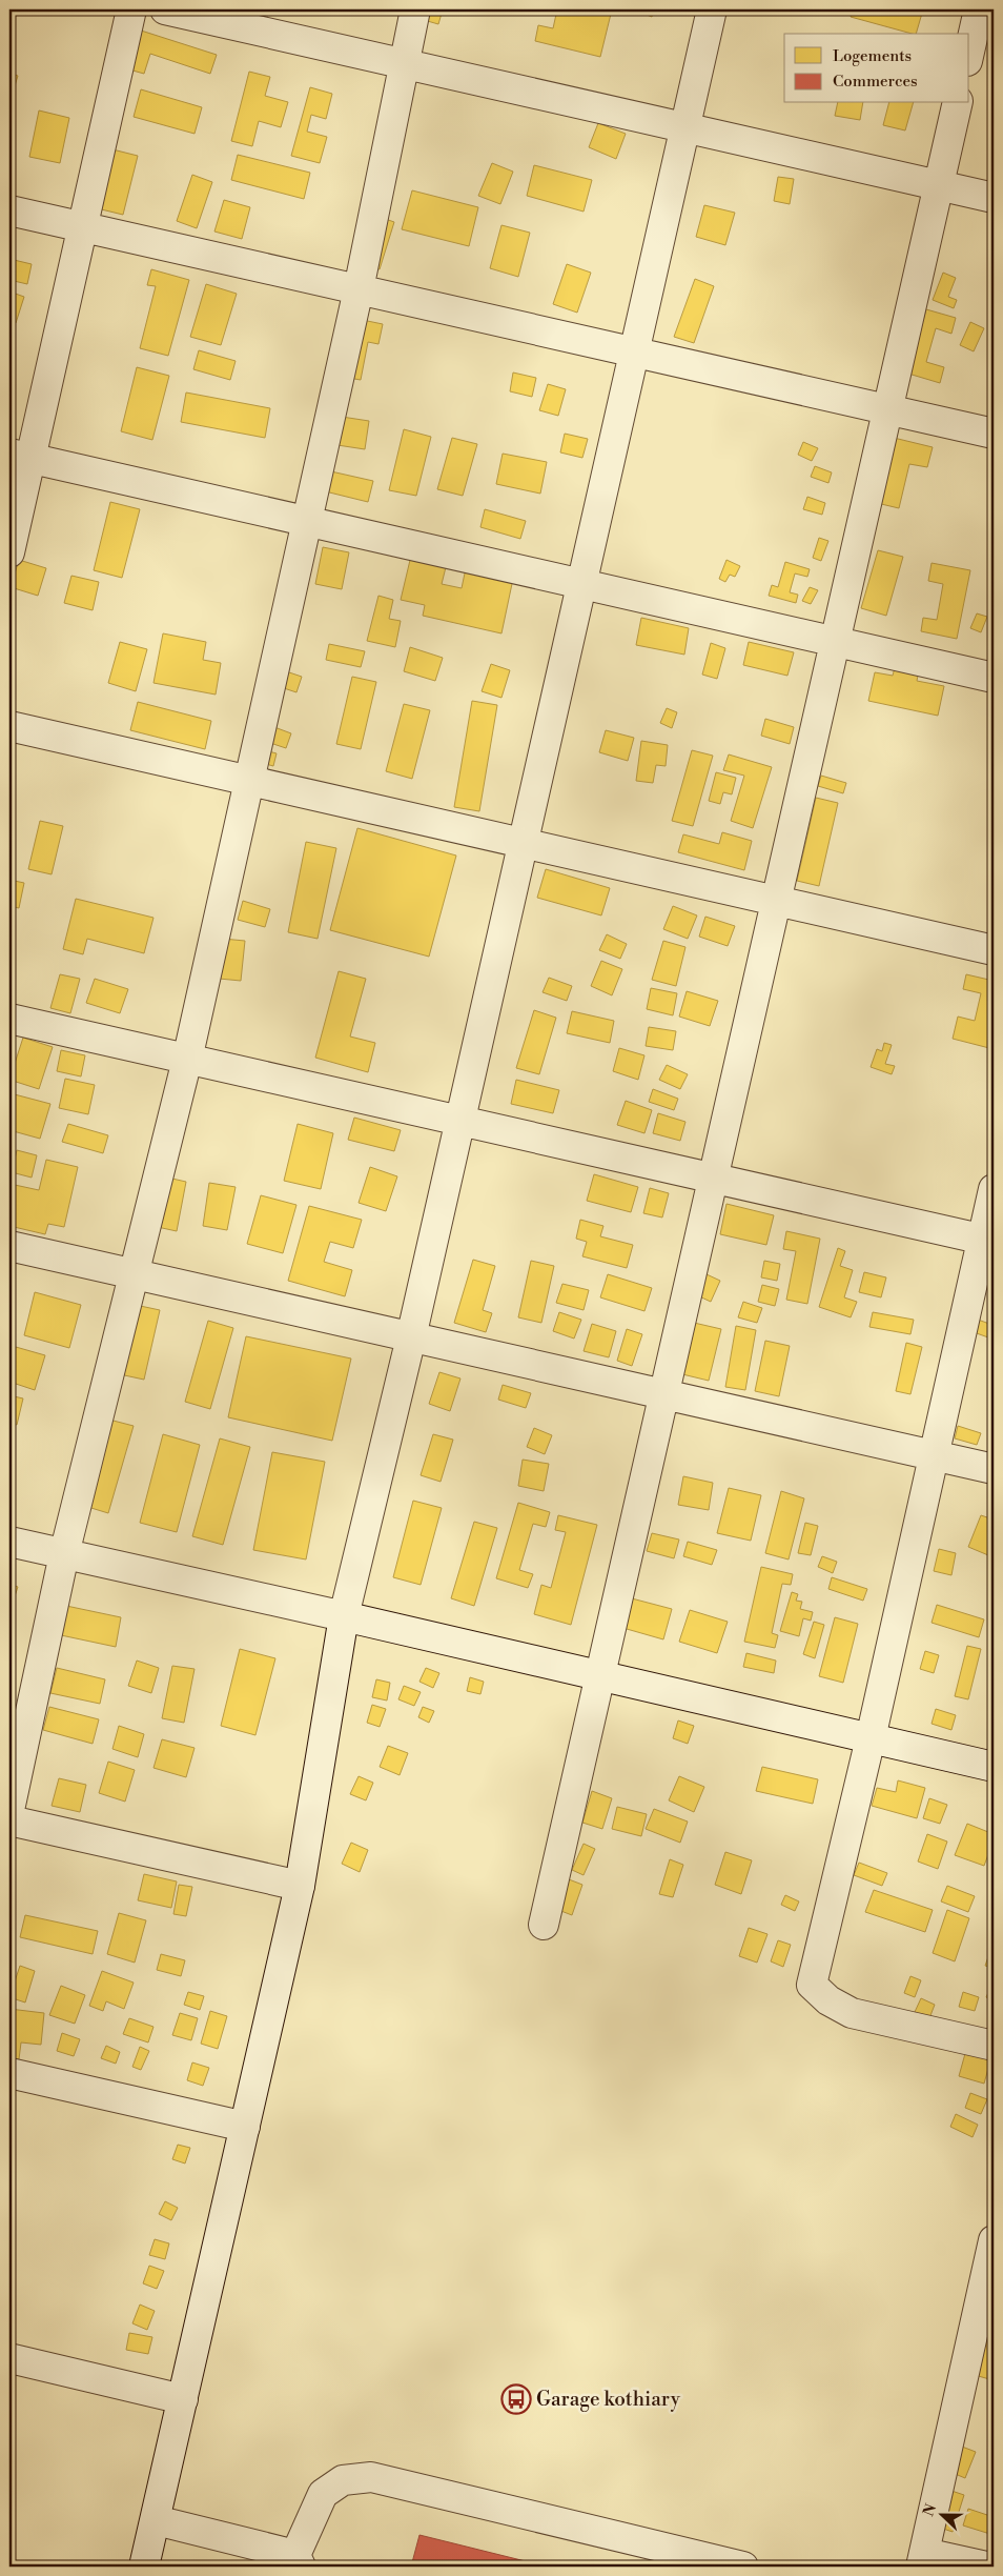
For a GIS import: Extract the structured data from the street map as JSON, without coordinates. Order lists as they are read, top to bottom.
{
  "places": {
    "bus stop": ["Garage kothiary"]
  },
  "legend": ["Logements", "Commerces"],
  "north": "left"
}
